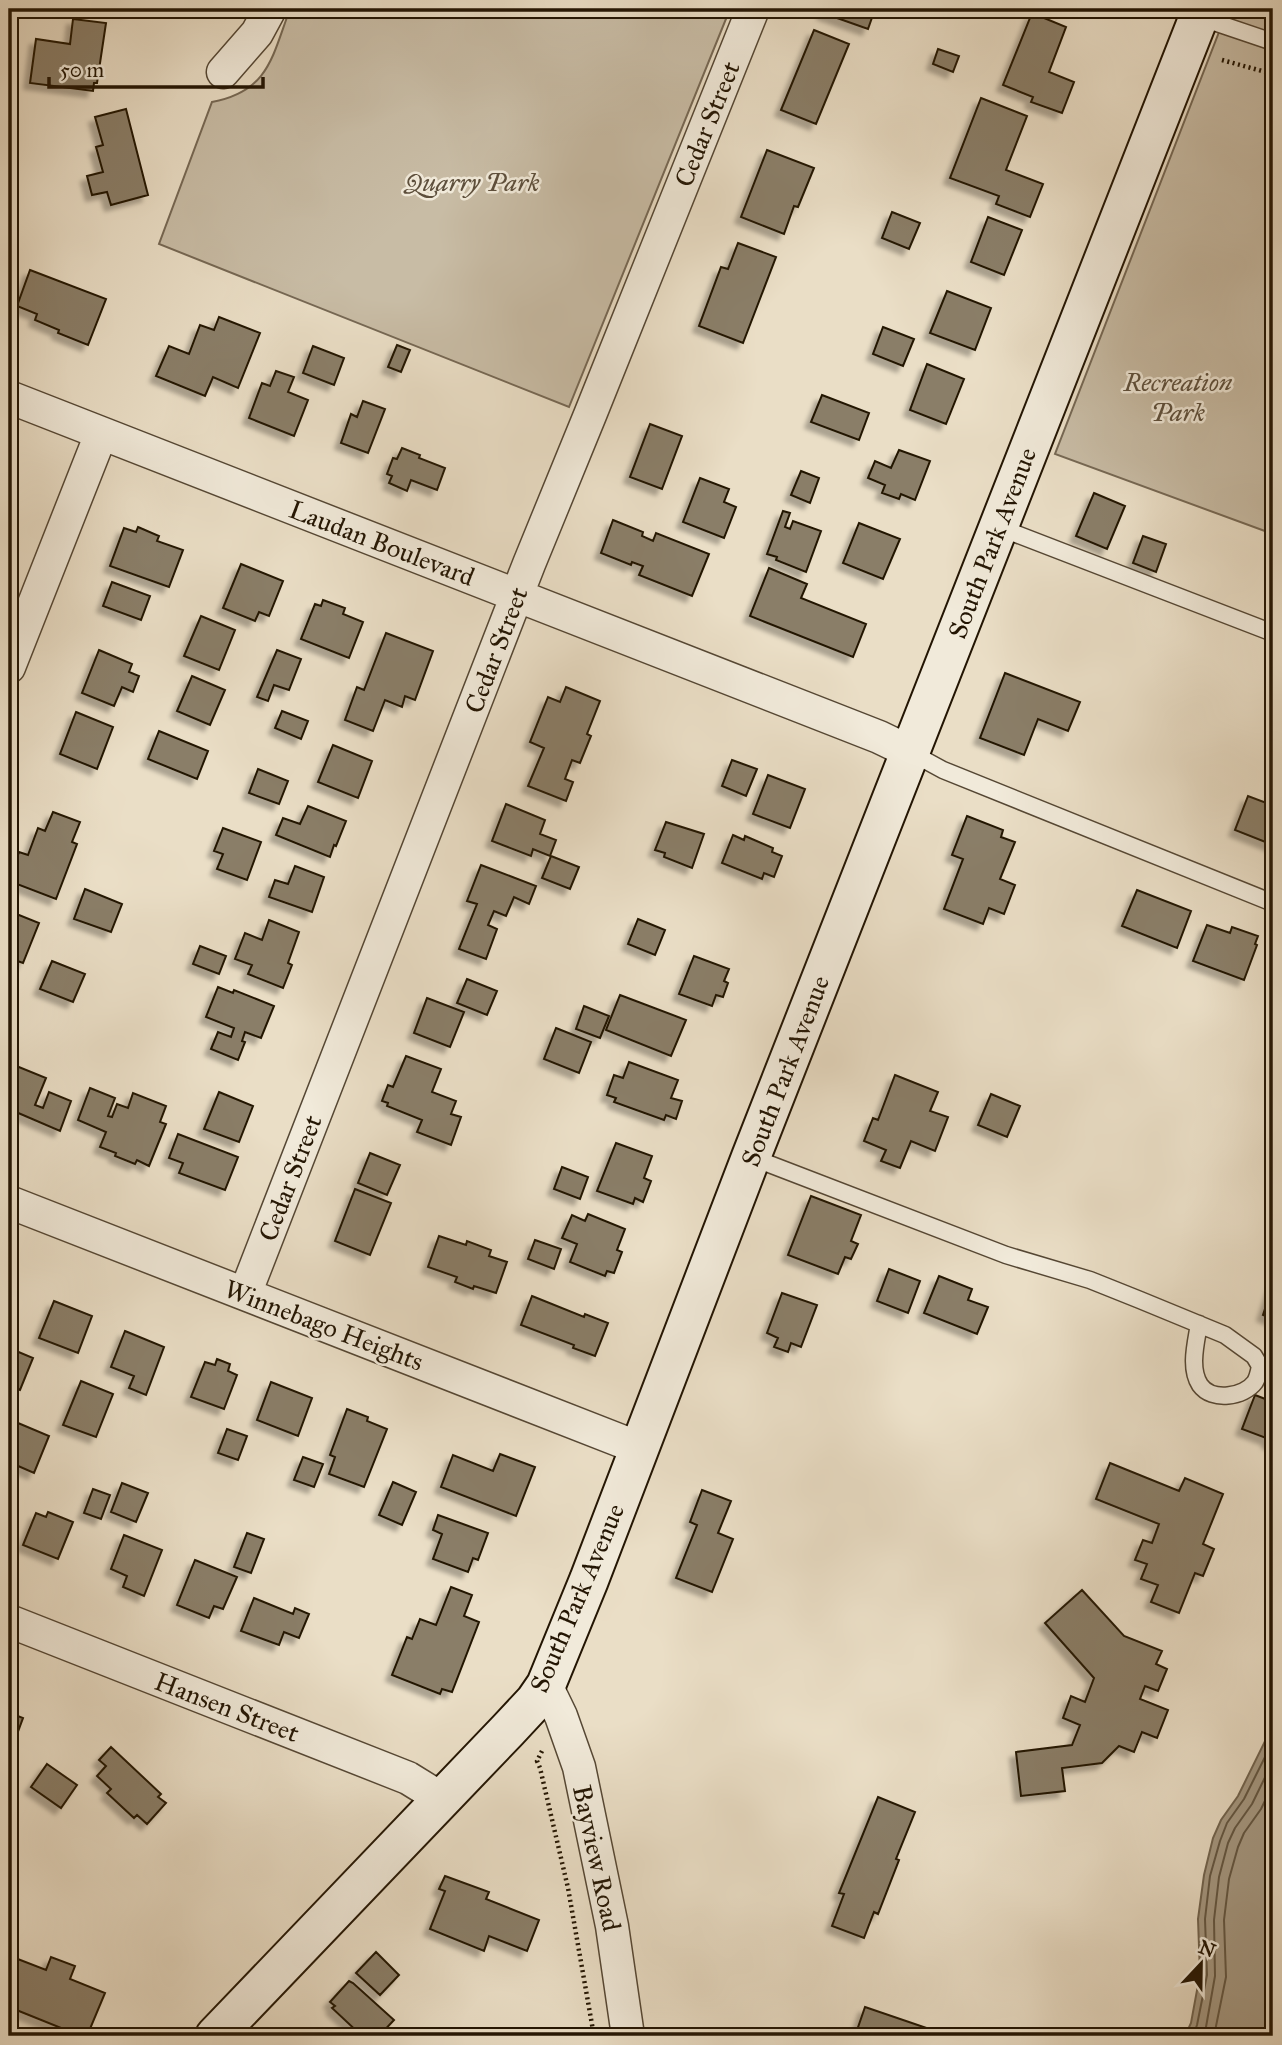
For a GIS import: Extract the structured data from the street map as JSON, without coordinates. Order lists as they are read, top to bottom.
{
  "streets": {
    "main road": ["South Park Avenue"],
    "street": [
      "Cedar Street",
      "Laudan Boulevard",
      "Winnebago Heights",
      "Hansen Street",
      "Bayview Road"
    ]
  },
  "crossings": [
    ["Cedar Street", "Laudan Boulevard"],
    ["Cedar Street", "Winnebago Heights"],
    ["Laudan Boulevard", "South Park Avenue"],
    ["South Park Avenue", "Winnebago Heights"],
    ["South Park Avenue", "Hansen Street"],
    ["South Park Avenue", "Bayview Road"]
  ],
  "parks": ["Quarry Park", "Recreation Park"],
  "scale_bar": "50 m",
  "north": "top"
}
